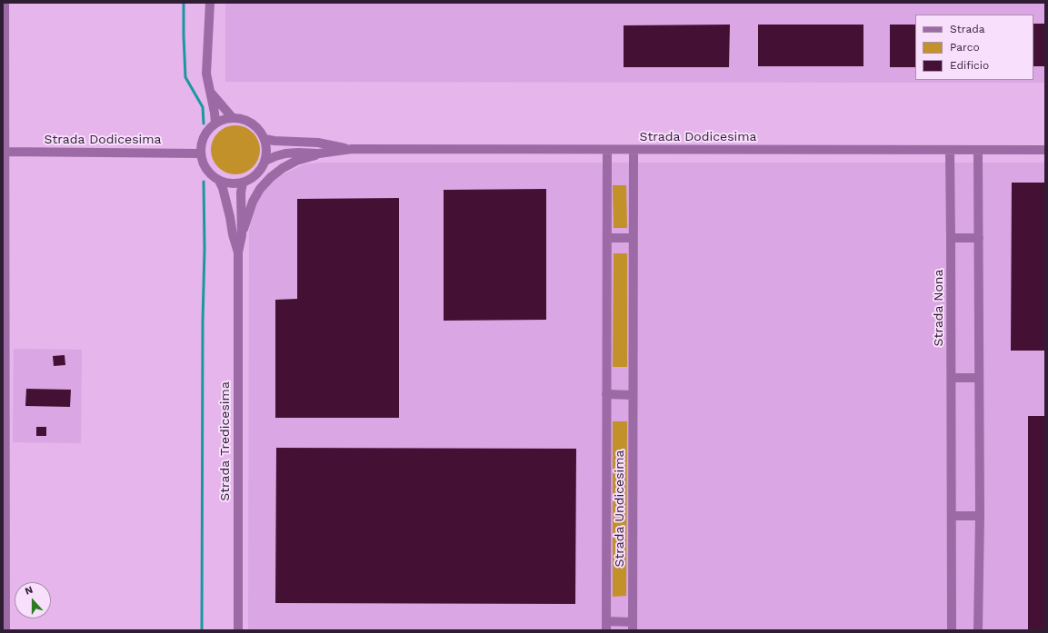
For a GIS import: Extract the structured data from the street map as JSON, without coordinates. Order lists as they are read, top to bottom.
{
  "streets": {
    "street": [
      "Strada Dodicesima",
      "Strada Nona",
      "Strada Tredicesima",
      "Strada Undicesima"
    ]
  },
  "crossings": [
    ["Strada Dodicesima", "Strada Nona"],
    ["Strada Dodicesima", "Strada Undicesima"]
  ],
  "legend": ["Strada", "Parco", "Edificio"],
  "north": "top"
}
